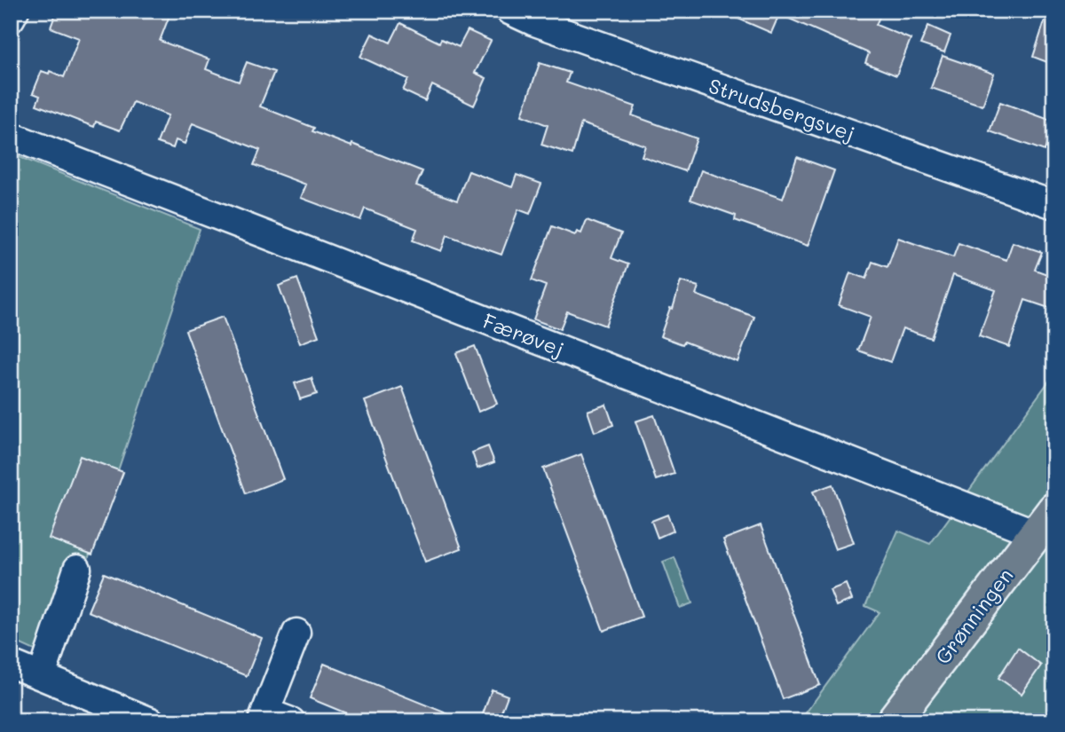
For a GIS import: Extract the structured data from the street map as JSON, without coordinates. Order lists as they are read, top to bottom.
{
  "streets": {
    "main road": ["Grønningen"],
    "street": ["Strudsbergsvej", "Færøvej"]
  },
  "crossings": [
    ["Færøvej", "Grønningen"]
  ]
}
